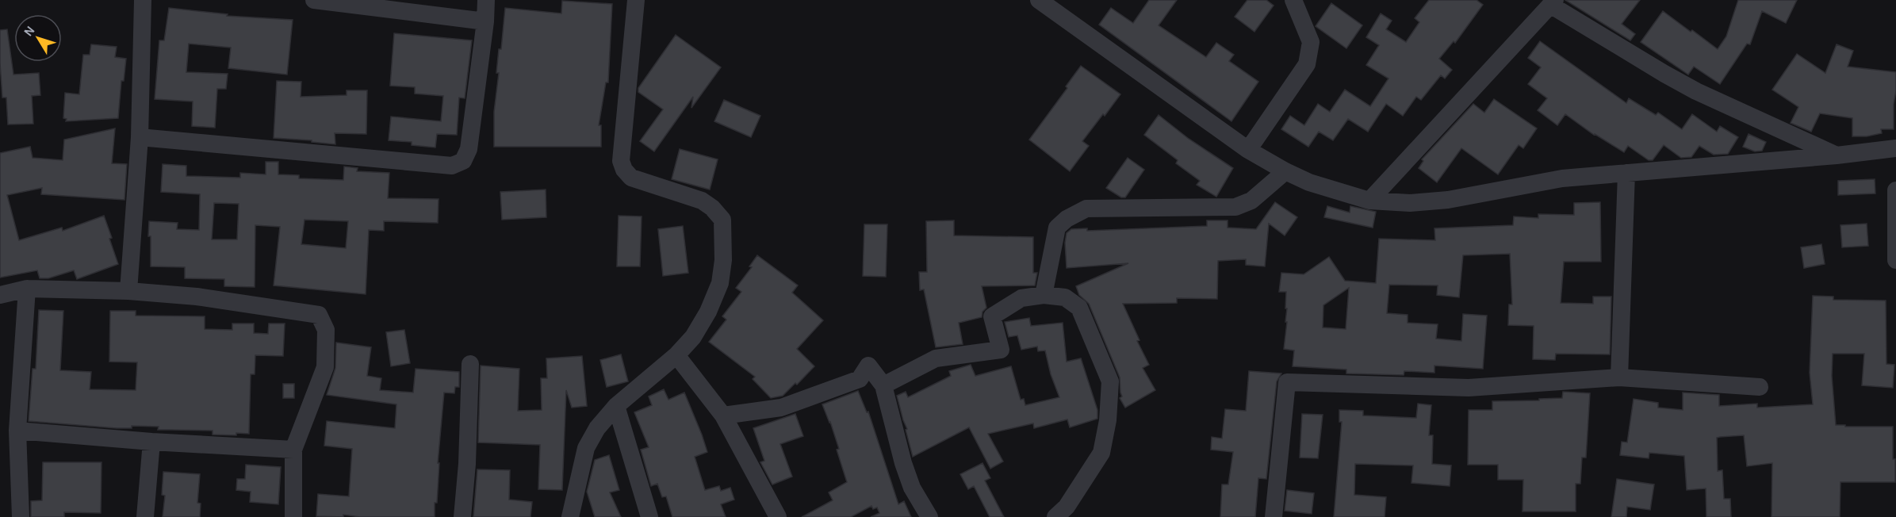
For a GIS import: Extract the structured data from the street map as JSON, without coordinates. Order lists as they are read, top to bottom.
{
  "north": "top left"
}
